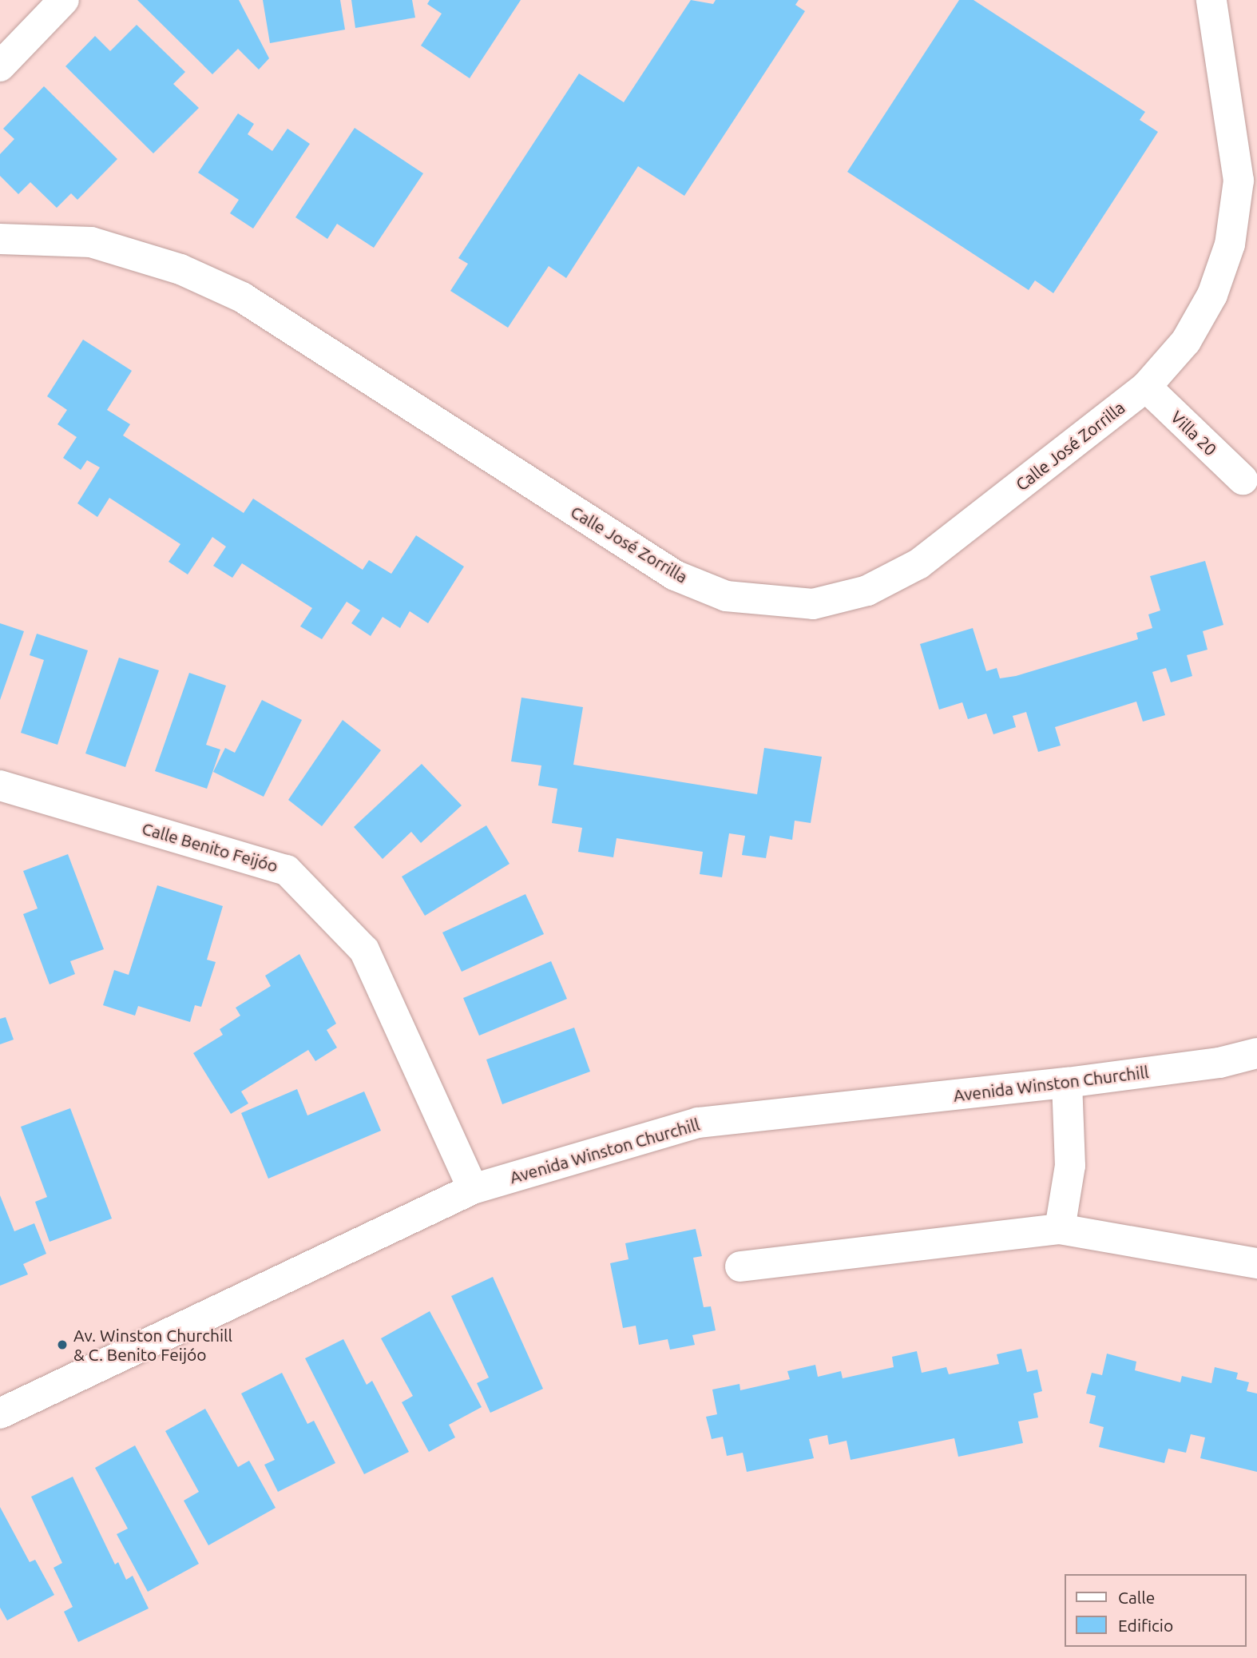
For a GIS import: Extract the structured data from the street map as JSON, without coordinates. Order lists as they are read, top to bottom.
{
  "streets": {
    "street": [
      "Villa 20",
      "Calle José Zorrilla",
      "Calle Benito Feijóo",
      "Avenida Winston Churchill"
    ]
  },
  "crossings": [
    ["Villa 20", "Calle José Zorrilla"],
    ["Calle Benito Feijóo", "Avenida Winston Churchill"]
  ],
  "places": ["Av. Winston Churchill & C. Benito Feijóo"],
  "legend": ["Calle", "Edificio"]
}
